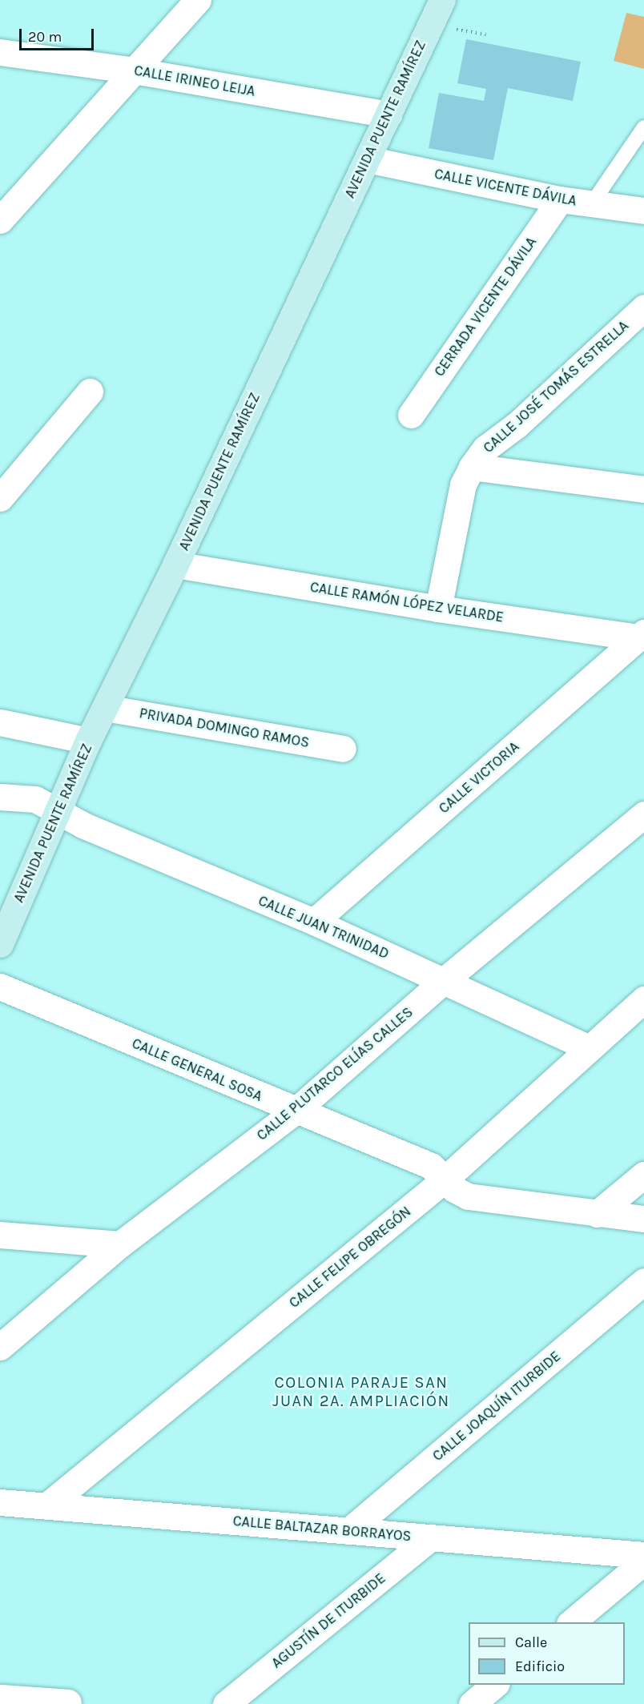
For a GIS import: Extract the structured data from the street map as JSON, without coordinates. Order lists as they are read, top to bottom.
{
  "streets": {
    "street": [
      "CALLE IRINEO LEIJA",
      "AVENIDA PUENTE RAMÍREZ",
      "CALLE VICENTE DÁVILA",
      "CERRADA VICENTE DÁVILA",
      "CALLE JOSÉ TOMÁS ESTRELLA",
      "CALLE RAMÓN LÓPEZ VELARDE",
      "PRIVADA DOMINGO RAMOS",
      "CALLE VICTORIA",
      "CALLE JUAN TRINIDAD",
      "CALLE GENERAL SOSA",
      "CALLE PLUTARCO ELÍAS CALLES",
      "CALLE FELIPE OBREGÓN",
      "CALLE JOAQUÍN ITURBIDE",
      "CALLE BALTAZAR BORRAYOS",
      "AGUSTÍN DE ITURBIDE"
    ]
  },
  "crossings": [
    ["CALLE IRINEO LEIJA", "AVENIDA PUENTE RAMÍREZ"],
    ["AVENIDA PUENTE RAMÍREZ", "CALLE VICENTE DÁVILA"],
    ["AVENIDA PUENTE RAMÍREZ", "CALLE RAMÓN LÓPEZ VELARDE"],
    ["AVENIDA PUENTE RAMÍREZ", "PRIVADA DOMINGO RAMOS"],
    ["AVENIDA PUENTE RAMÍREZ", "CALLE JUAN TRINIDAD"],
    ["CALLE VICENTE DÁVILA", "CERRADA VICENTE DÁVILA"],
    ["CALLE JOSÉ TOMÁS ESTRELLA", "CALLE RAMÓN LÓPEZ VELARDE"],
    ["CALLE RAMÓN LÓPEZ VELARDE", "CALLE VICTORIA"],
    ["CALLE VICTORIA", "CALLE JUAN TRINIDAD"],
    ["CALLE JUAN TRINIDAD", "CALLE PLUTARCO ELÍAS CALLES"],
    ["CALLE JUAN TRINIDAD", "CALLE FELIPE OBREGÓN"],
    ["CALLE GENERAL SOSA", "CALLE PLUTARCO ELÍAS CALLES"],
    ["CALLE GENERAL SOSA", "CALLE FELIPE OBREGÓN"],
    ["CALLE FELIPE OBREGÓN", "CALLE BALTAZAR BORRAYOS"],
    ["CALLE JOAQUÍN ITURBIDE", "CALLE BALTAZAR BORRAYOS"],
    ["CALLE BALTAZAR BORRAYOS", "AGUSTÍN DE ITURBIDE"]
  ],
  "districts": ["COLONIA PARAJE SAN JUAN 2A. AMPLIACIÓN"],
  "legend": ["Calle", "Edificio"],
  "scale_bar": "20 m"
}
